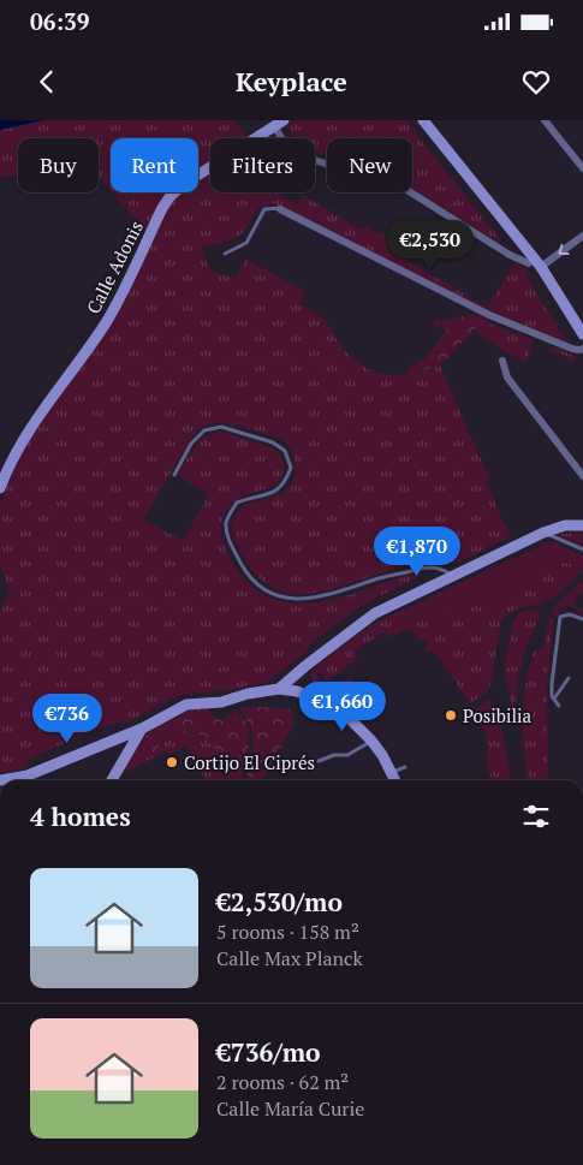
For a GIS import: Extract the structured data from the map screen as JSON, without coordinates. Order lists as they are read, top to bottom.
{
  "streets": {
    "street": ["Calle Adonis"]
  },
  "places": ["Posibilia", "Cortijo El Ciprés"],
  "page": {
    "status": "06:39",
    "header": "Keyplace",
    "chip": [
      "Buy",
      "Rent",
      "Filters",
      "New"
    ],
    "price": [
      "€2,530",
      "€1,870",
      "€1,660",
      "€736"
    ],
    "heading": "4 homes",
    "list": [
      {
        "name": "€2,530/mo",
        "note": "5 rooms · 158 m² · Calle Max Planck"
      },
      {
        "name": "€736/mo",
        "note": "2 rooms · 62 m² · Calle María Curie"
      }
    ]
  }
}
